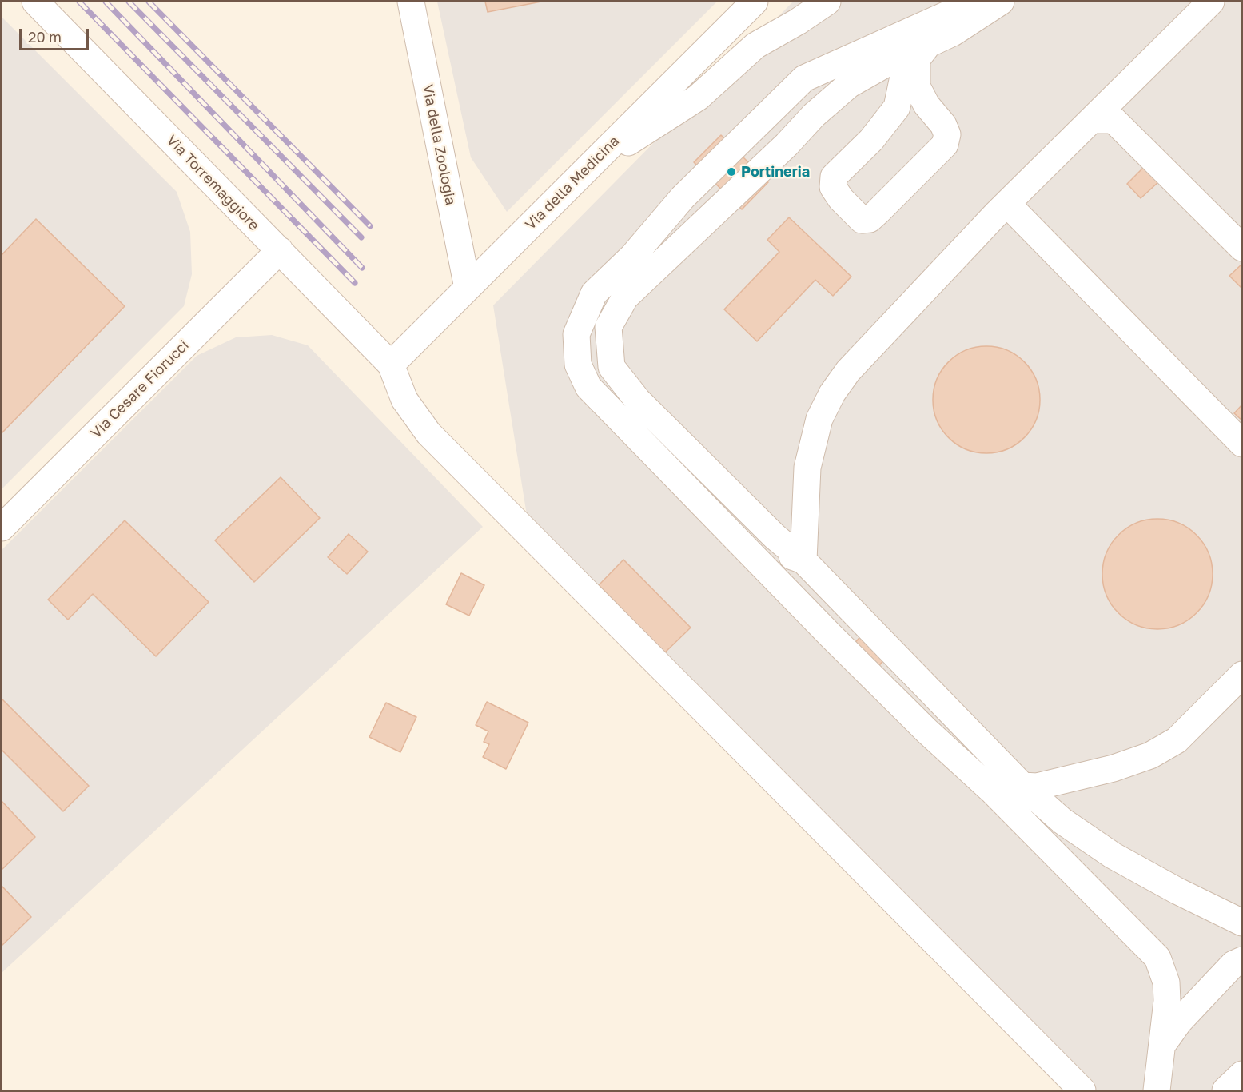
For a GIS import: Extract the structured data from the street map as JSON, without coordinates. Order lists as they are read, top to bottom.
{
  "streets": {
    "street": [
      "Via della Zoologia",
      "Via Torremaggiore",
      "Via della Medicina",
      "Via Cesare Fiorucci"
    ]
  },
  "crossings": [
    ["Via della Zoologia", "Via della Medicina"],
    ["Via Torremaggiore", "Via della Medicina"],
    ["Via Torremaggiore", "Via Cesare Fiorucci"]
  ],
  "places": ["Portineria"],
  "scale_bar": "20 m"
}
